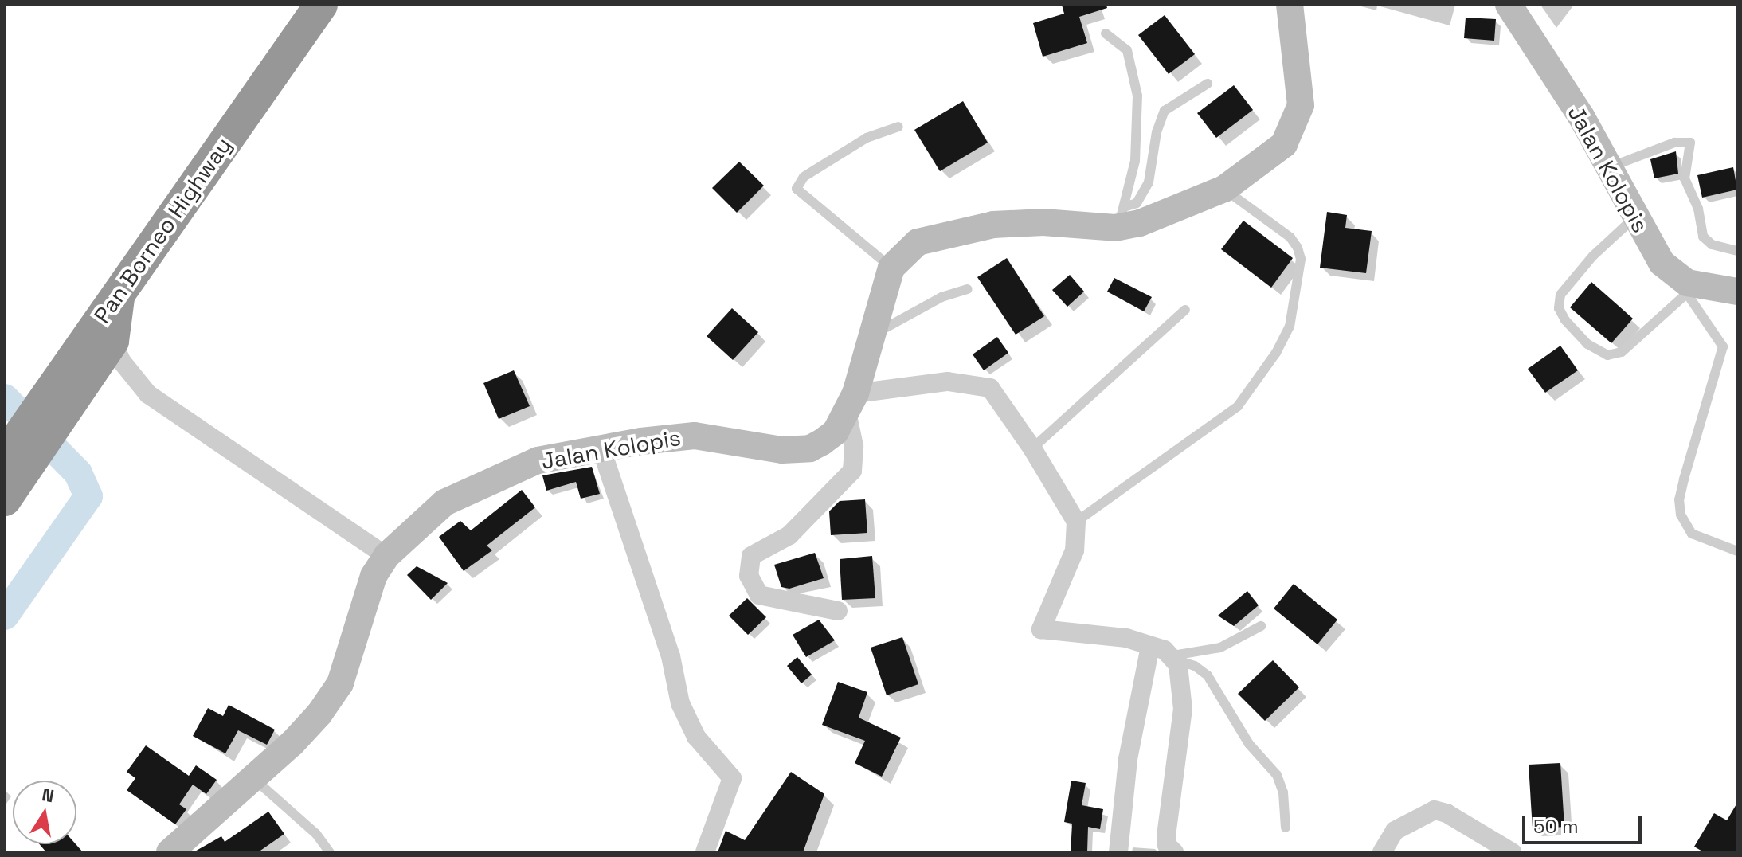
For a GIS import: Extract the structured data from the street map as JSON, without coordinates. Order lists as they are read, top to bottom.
{
  "streets": {
    "highway": ["Pan Borneo Highway"],
    "street": ["Jalan Kolopis"]
  },
  "scale_bar": "50 m",
  "north": "top"
}
